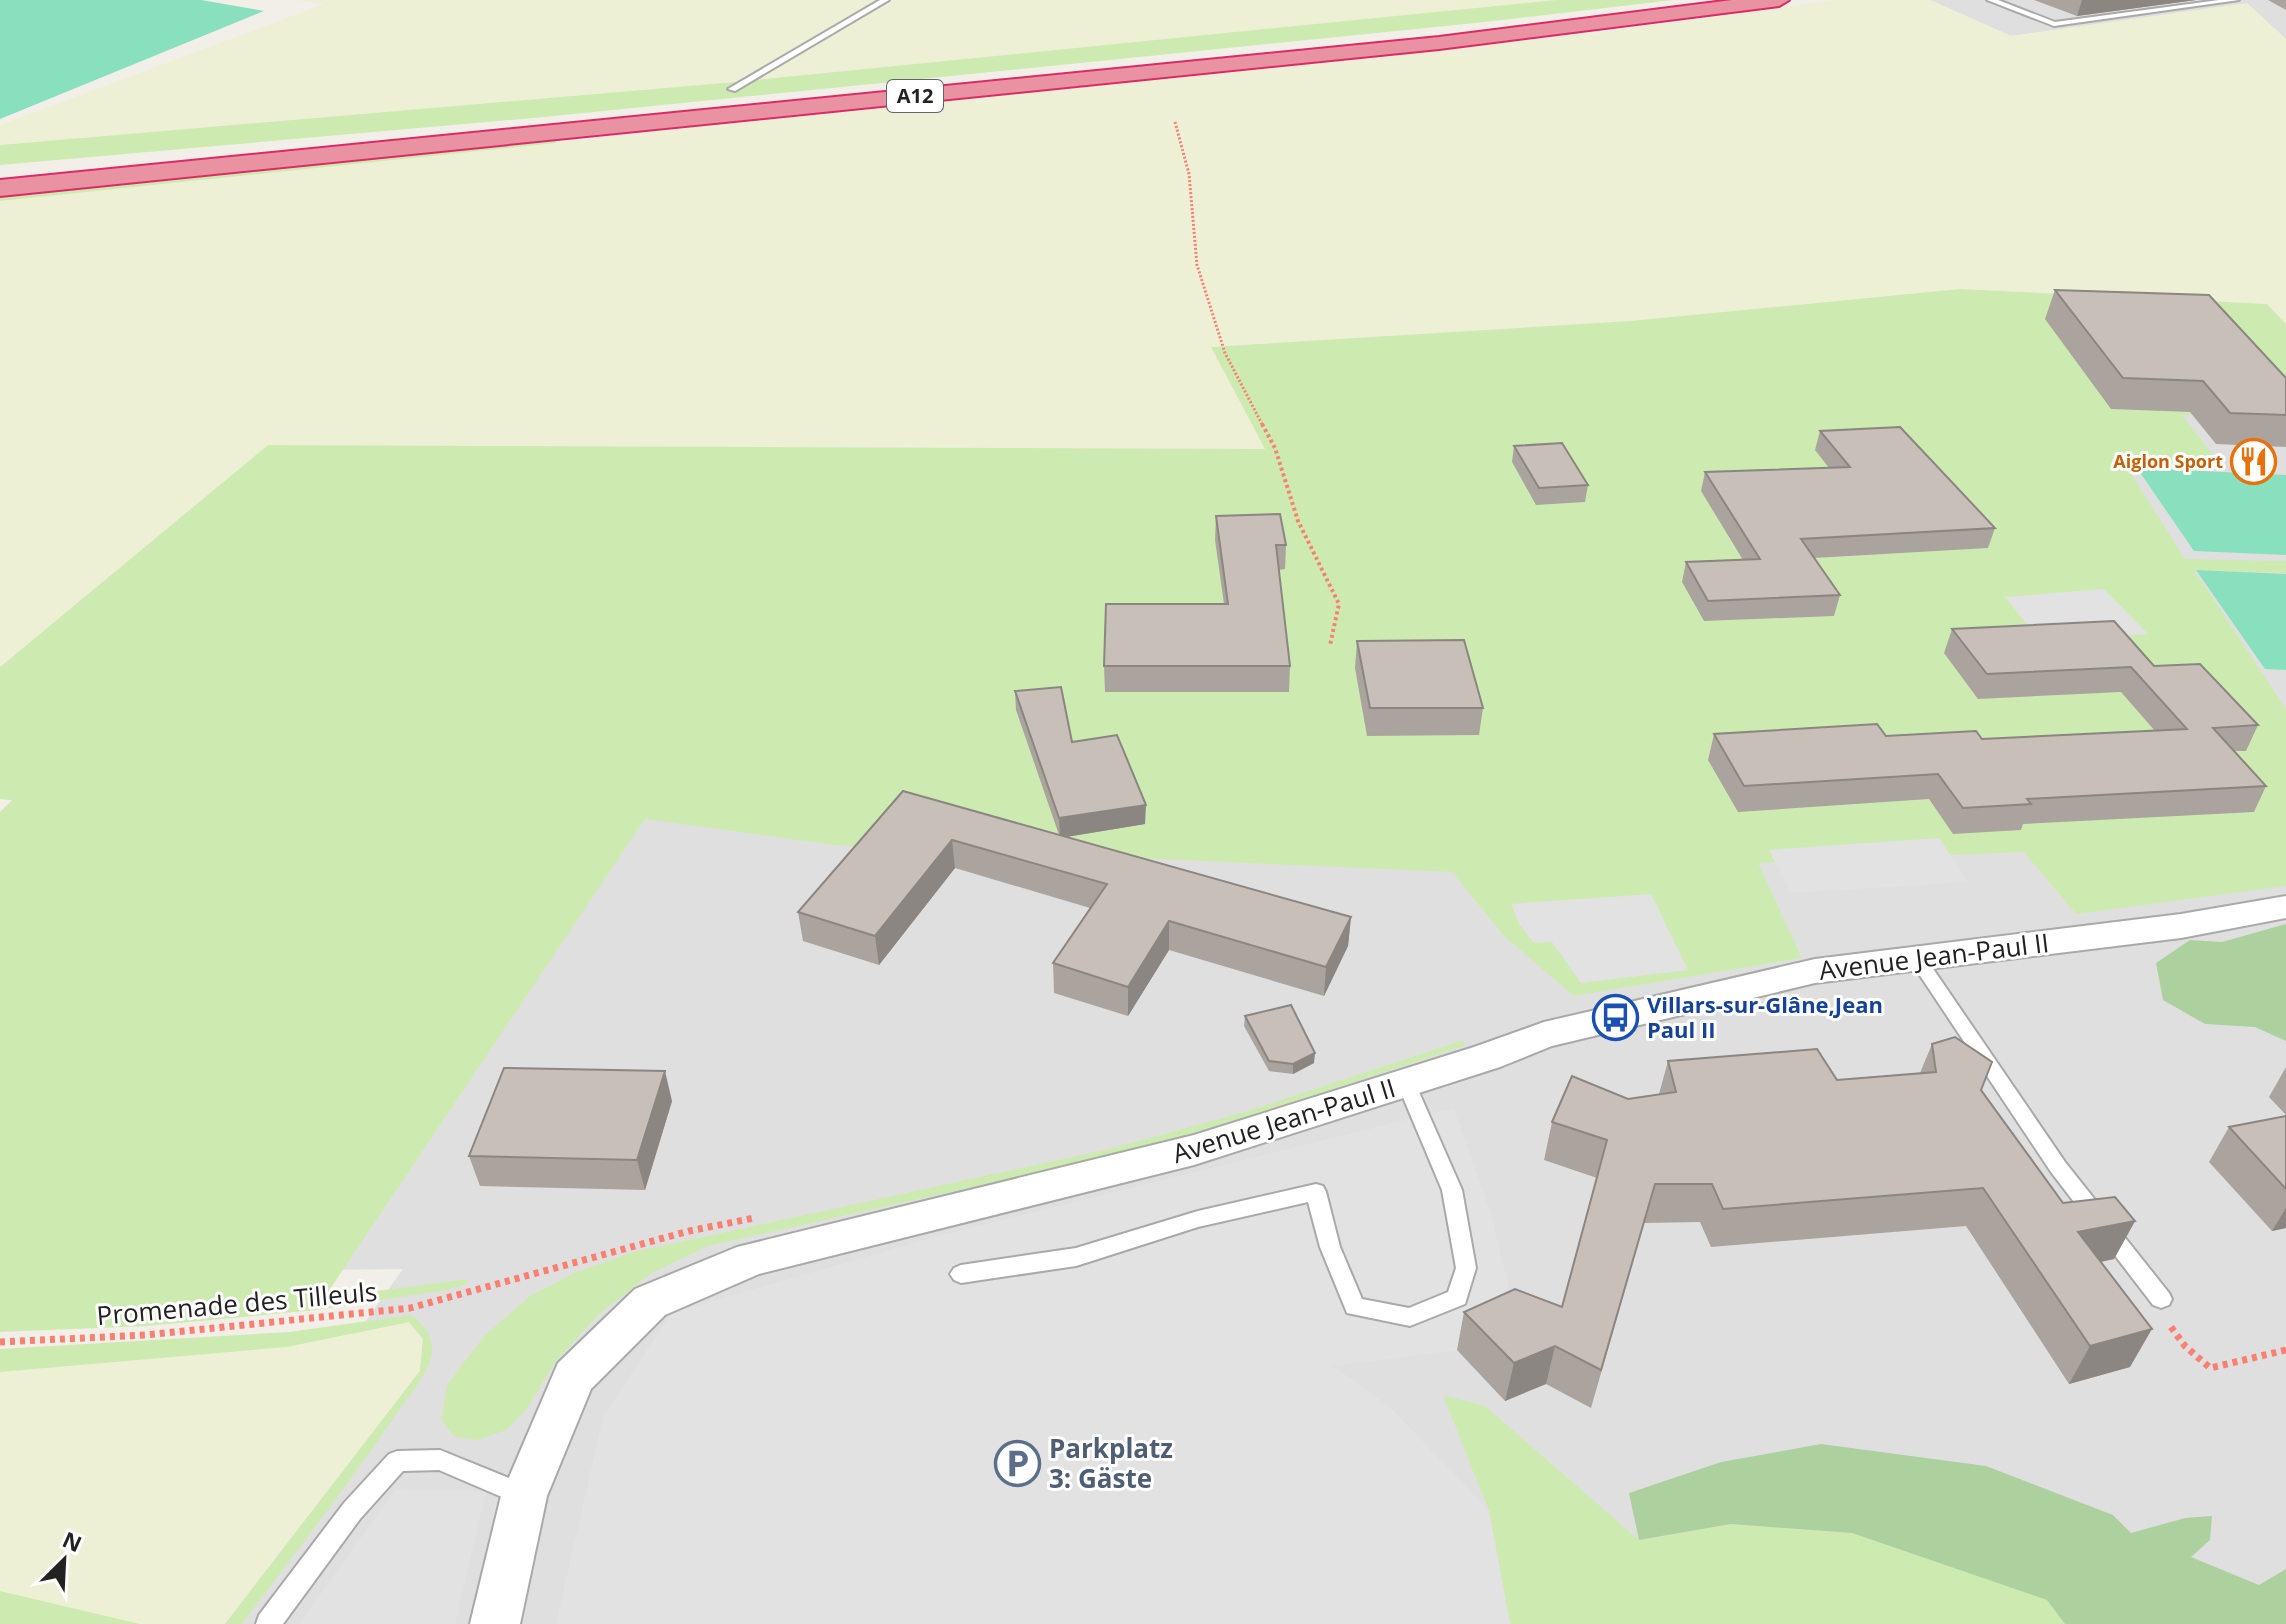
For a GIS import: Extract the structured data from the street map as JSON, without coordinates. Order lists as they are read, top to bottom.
{
  "streets": {
    "highway": ["A12"],
    "street": ["Avenue Jean-Paul II"],
    "path": ["Promenade des Tilleuls"]
  },
  "places": {
    "restaurant": ["Aiglon Sport"],
    "bus stop": ["Villars-sur-Glâne,Jean Paul II"],
    "parking": ["Parkplatz 3: Gäste"]
  },
  "north": "top right"
}
